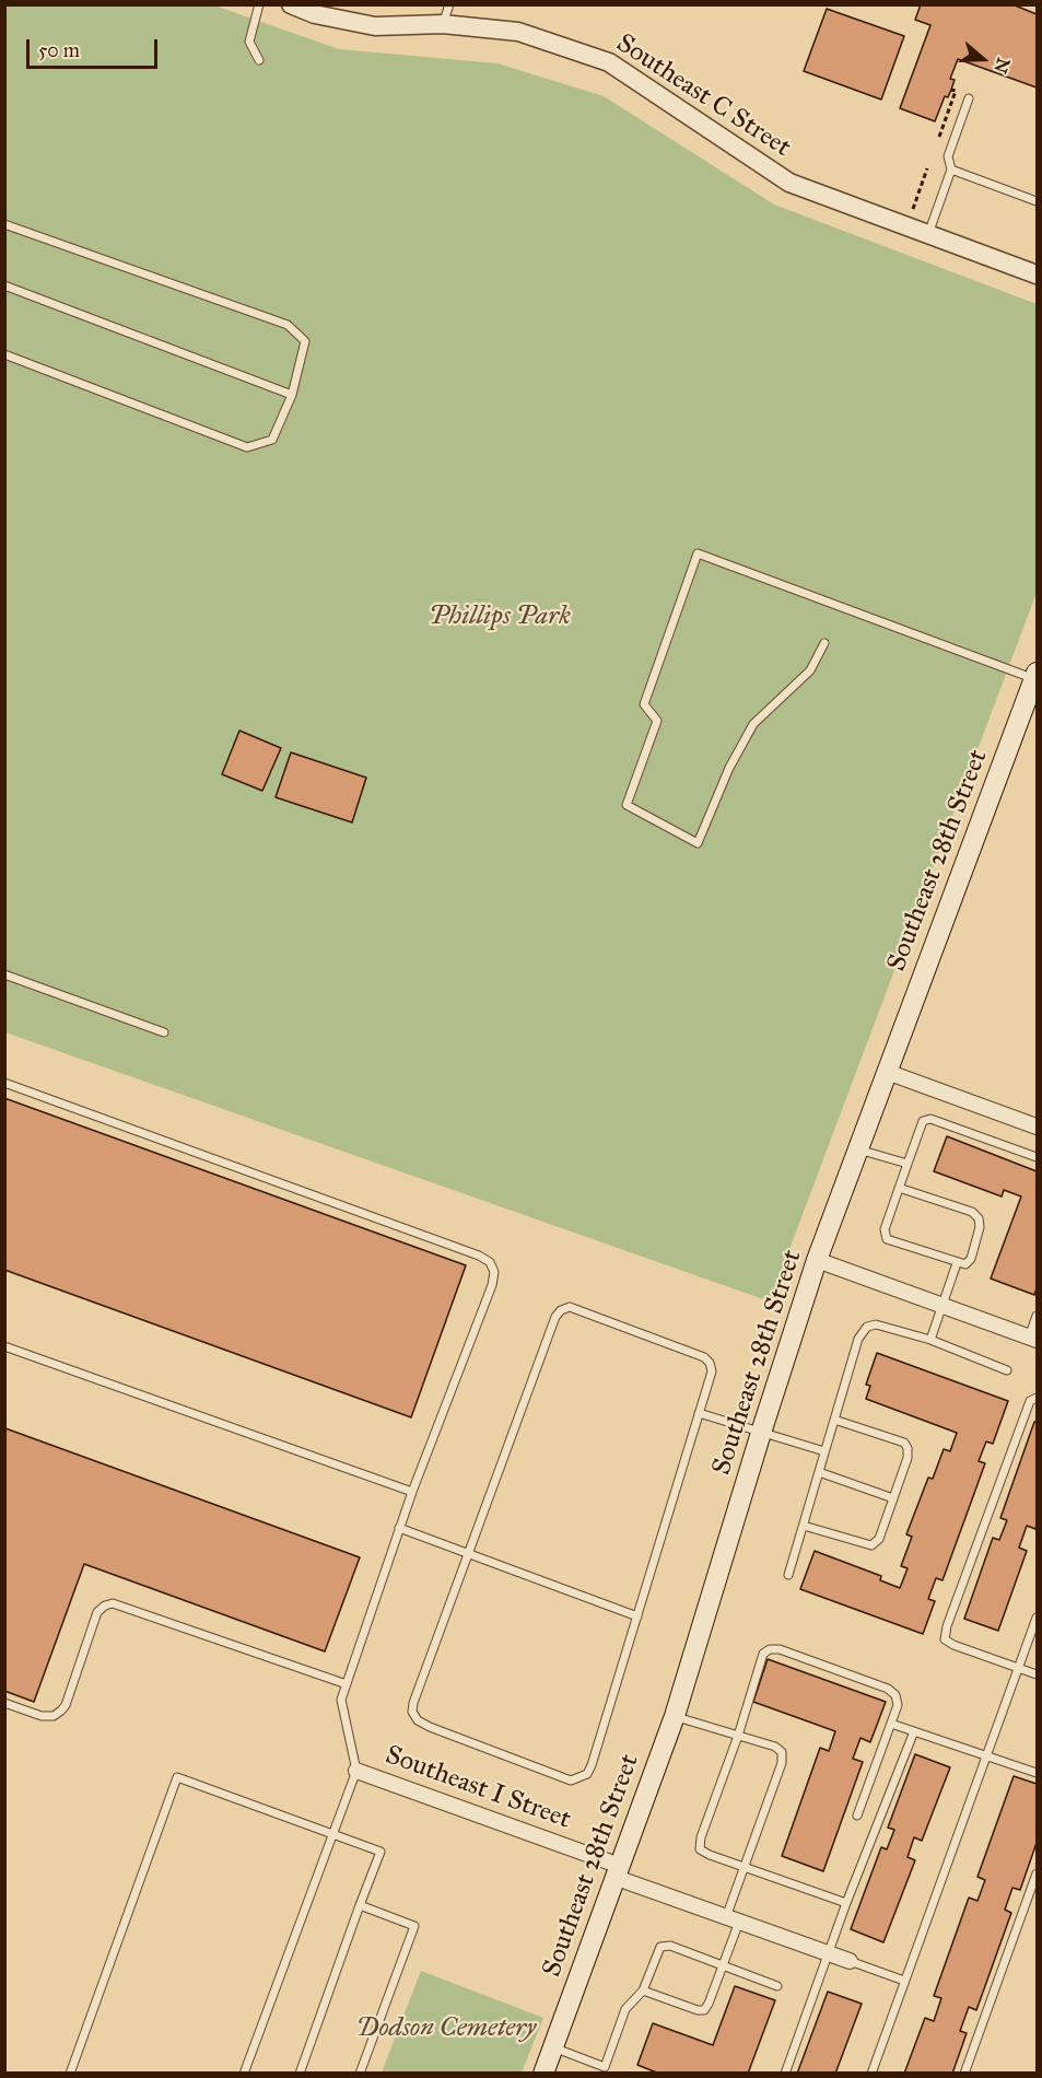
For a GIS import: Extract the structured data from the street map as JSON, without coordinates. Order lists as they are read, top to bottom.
{
  "streets": {
    "main road": ["Southeast 28th Street"],
    "street": ["Southeast C Street", "Southeast I Street"]
  },
  "crossings": [
    ["Southeast 28th Street", "Southeast I Street"]
  ],
  "parks": ["Phillips Park", "Dodson Cemetery"],
  "scale_bar": "50 m",
  "north": "right"
}
